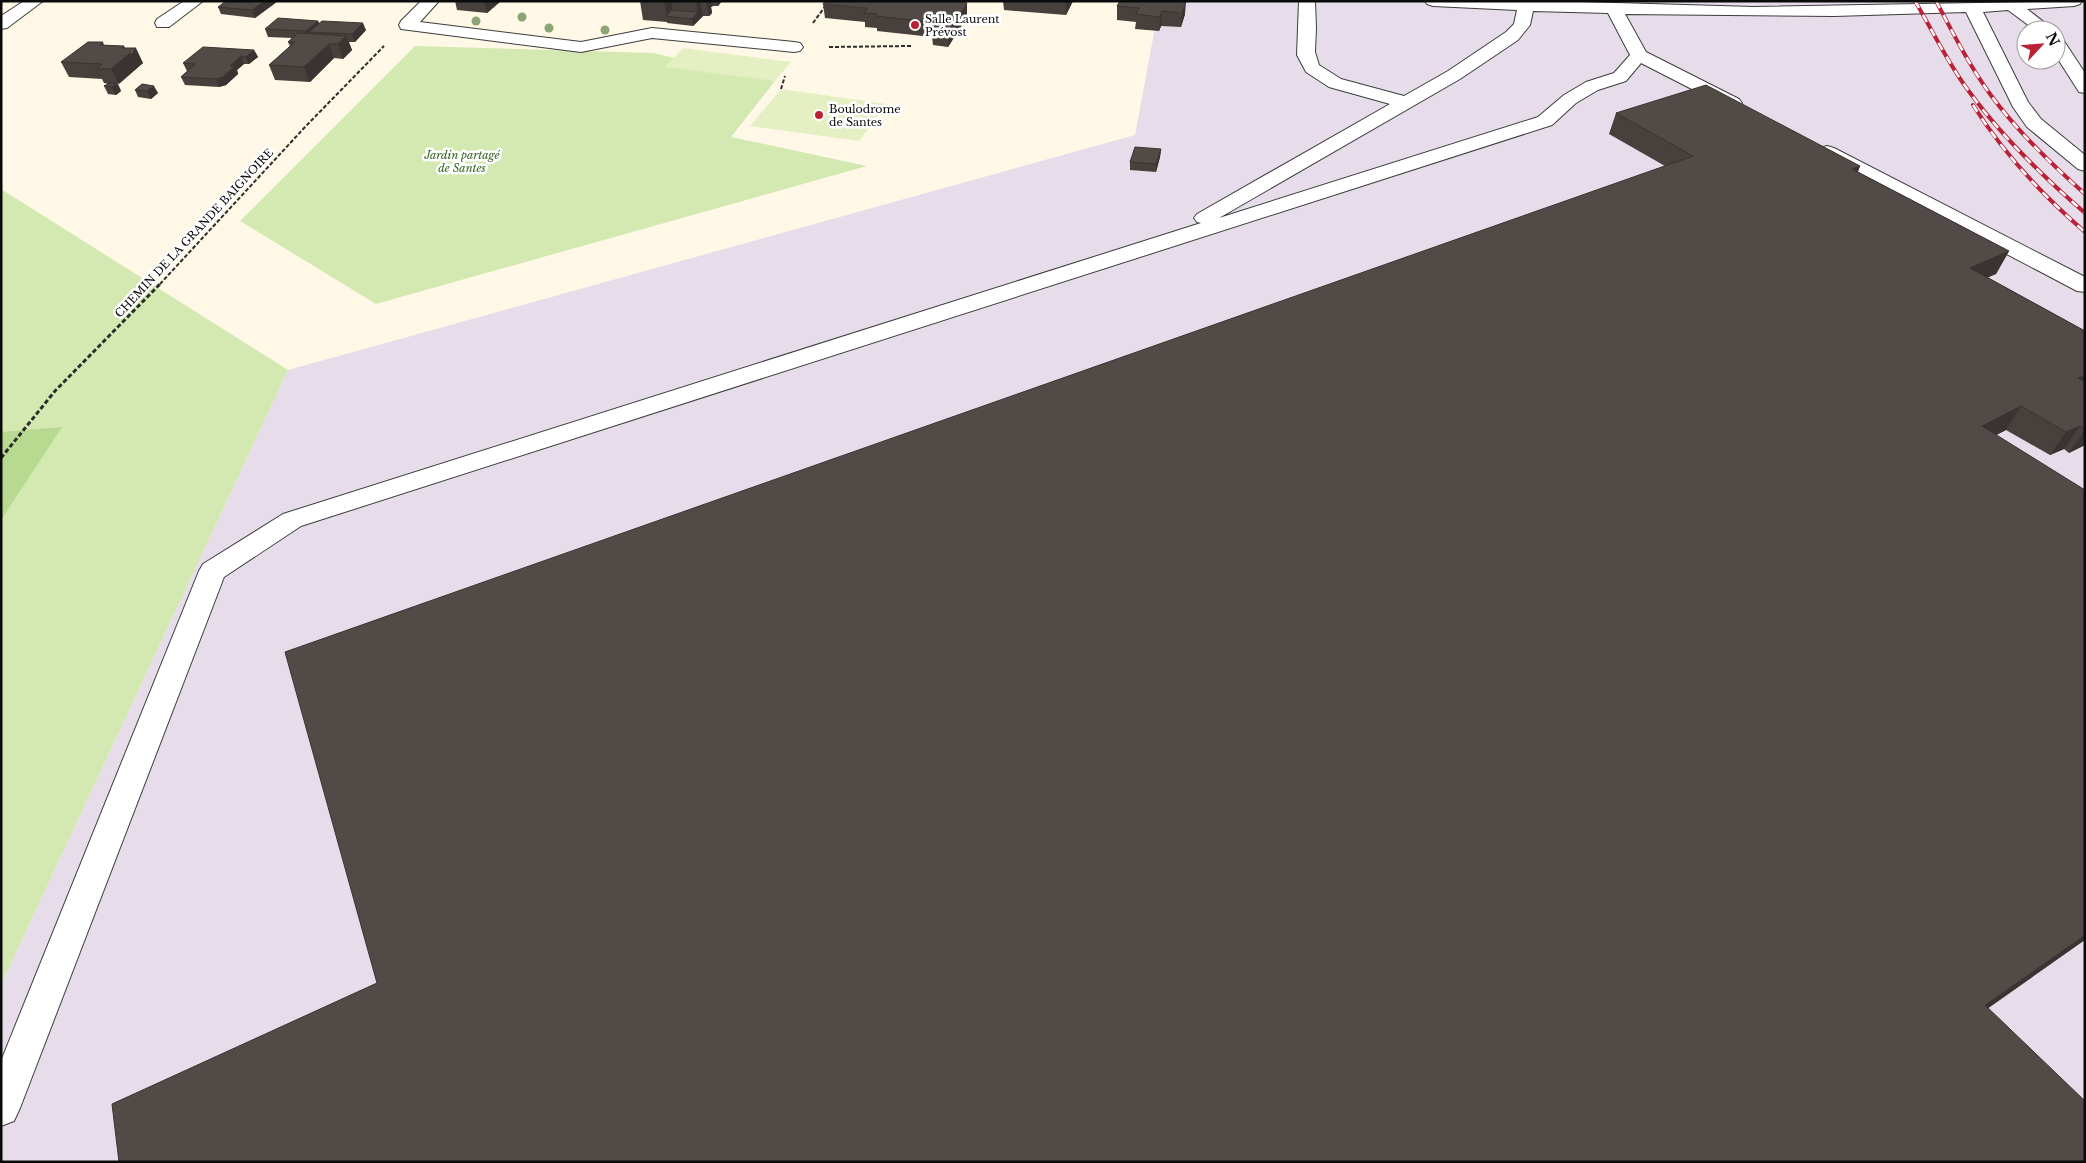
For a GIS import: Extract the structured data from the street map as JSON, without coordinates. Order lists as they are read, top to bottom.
{
  "streets": {
    "path": ["CHEMIN DE LA GRANDE BAIGNOIRE"]
  },
  "parks": ["Jardin partagé de Santes"],
  "places": ["Salle Laurent Prévost", "Boulodrome de Santes"],
  "north": "top right"
}
